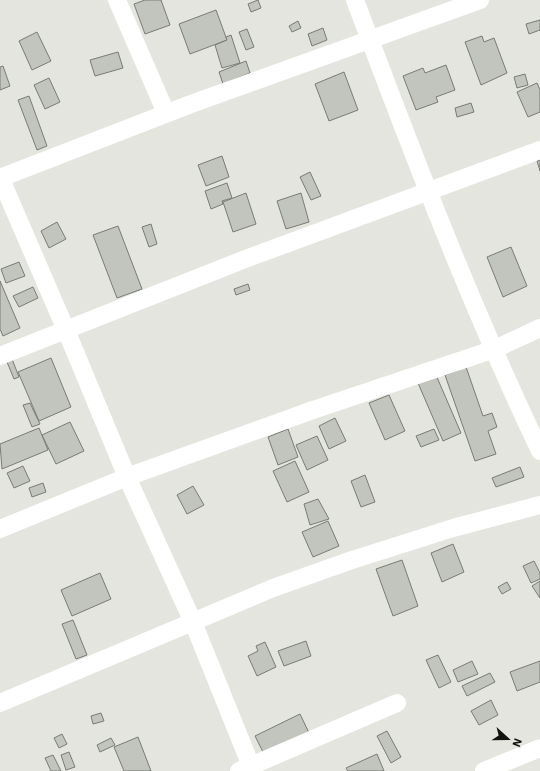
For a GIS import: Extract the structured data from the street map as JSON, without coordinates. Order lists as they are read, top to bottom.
{
  "north": "right"
}
